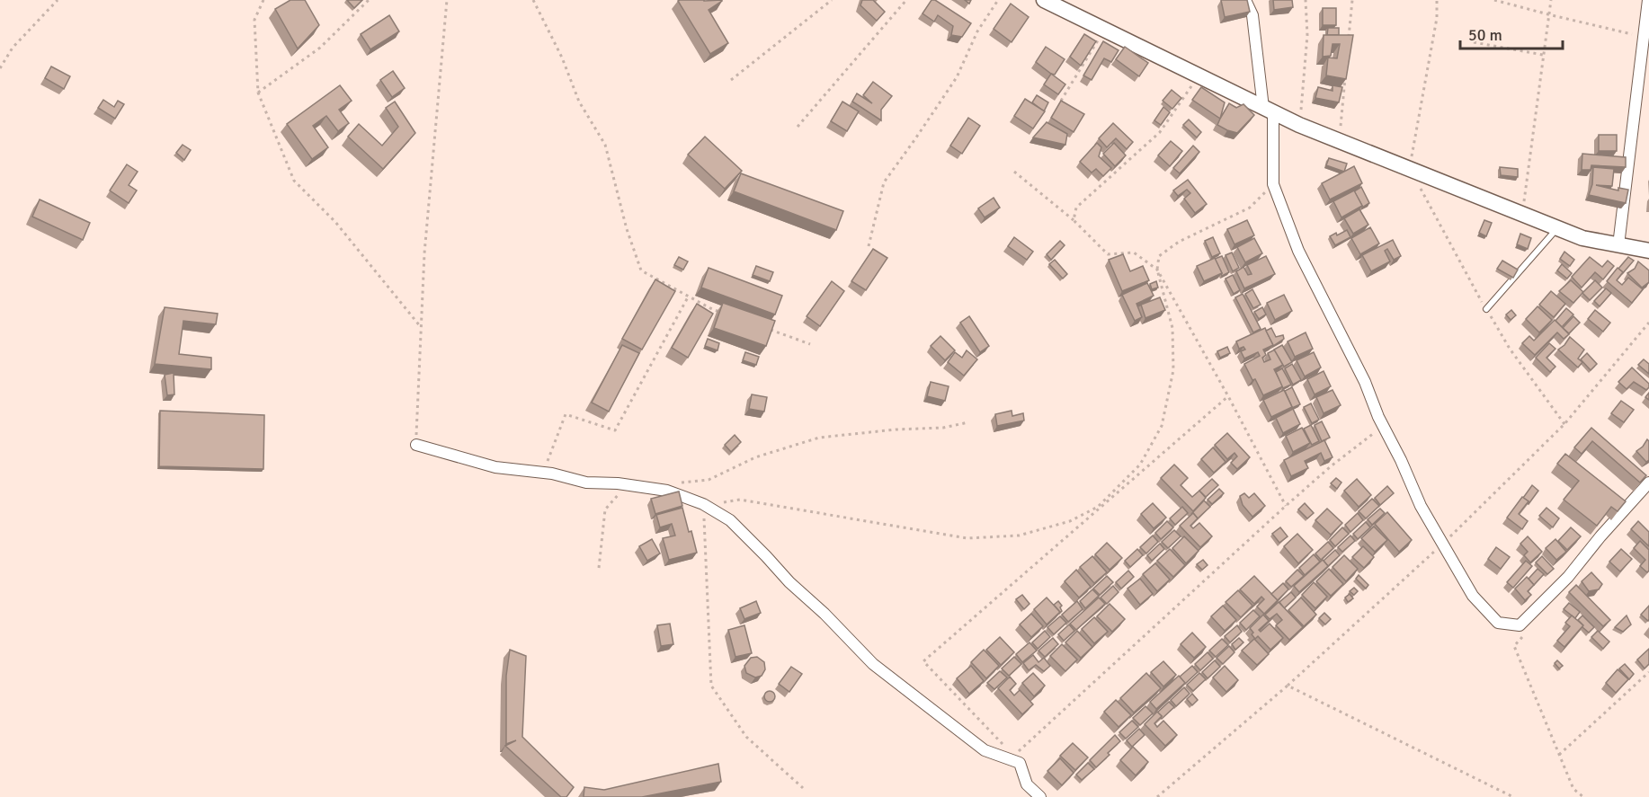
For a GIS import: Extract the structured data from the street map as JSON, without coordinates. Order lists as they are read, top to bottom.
{
  "scale_bar": "50 m"
}
